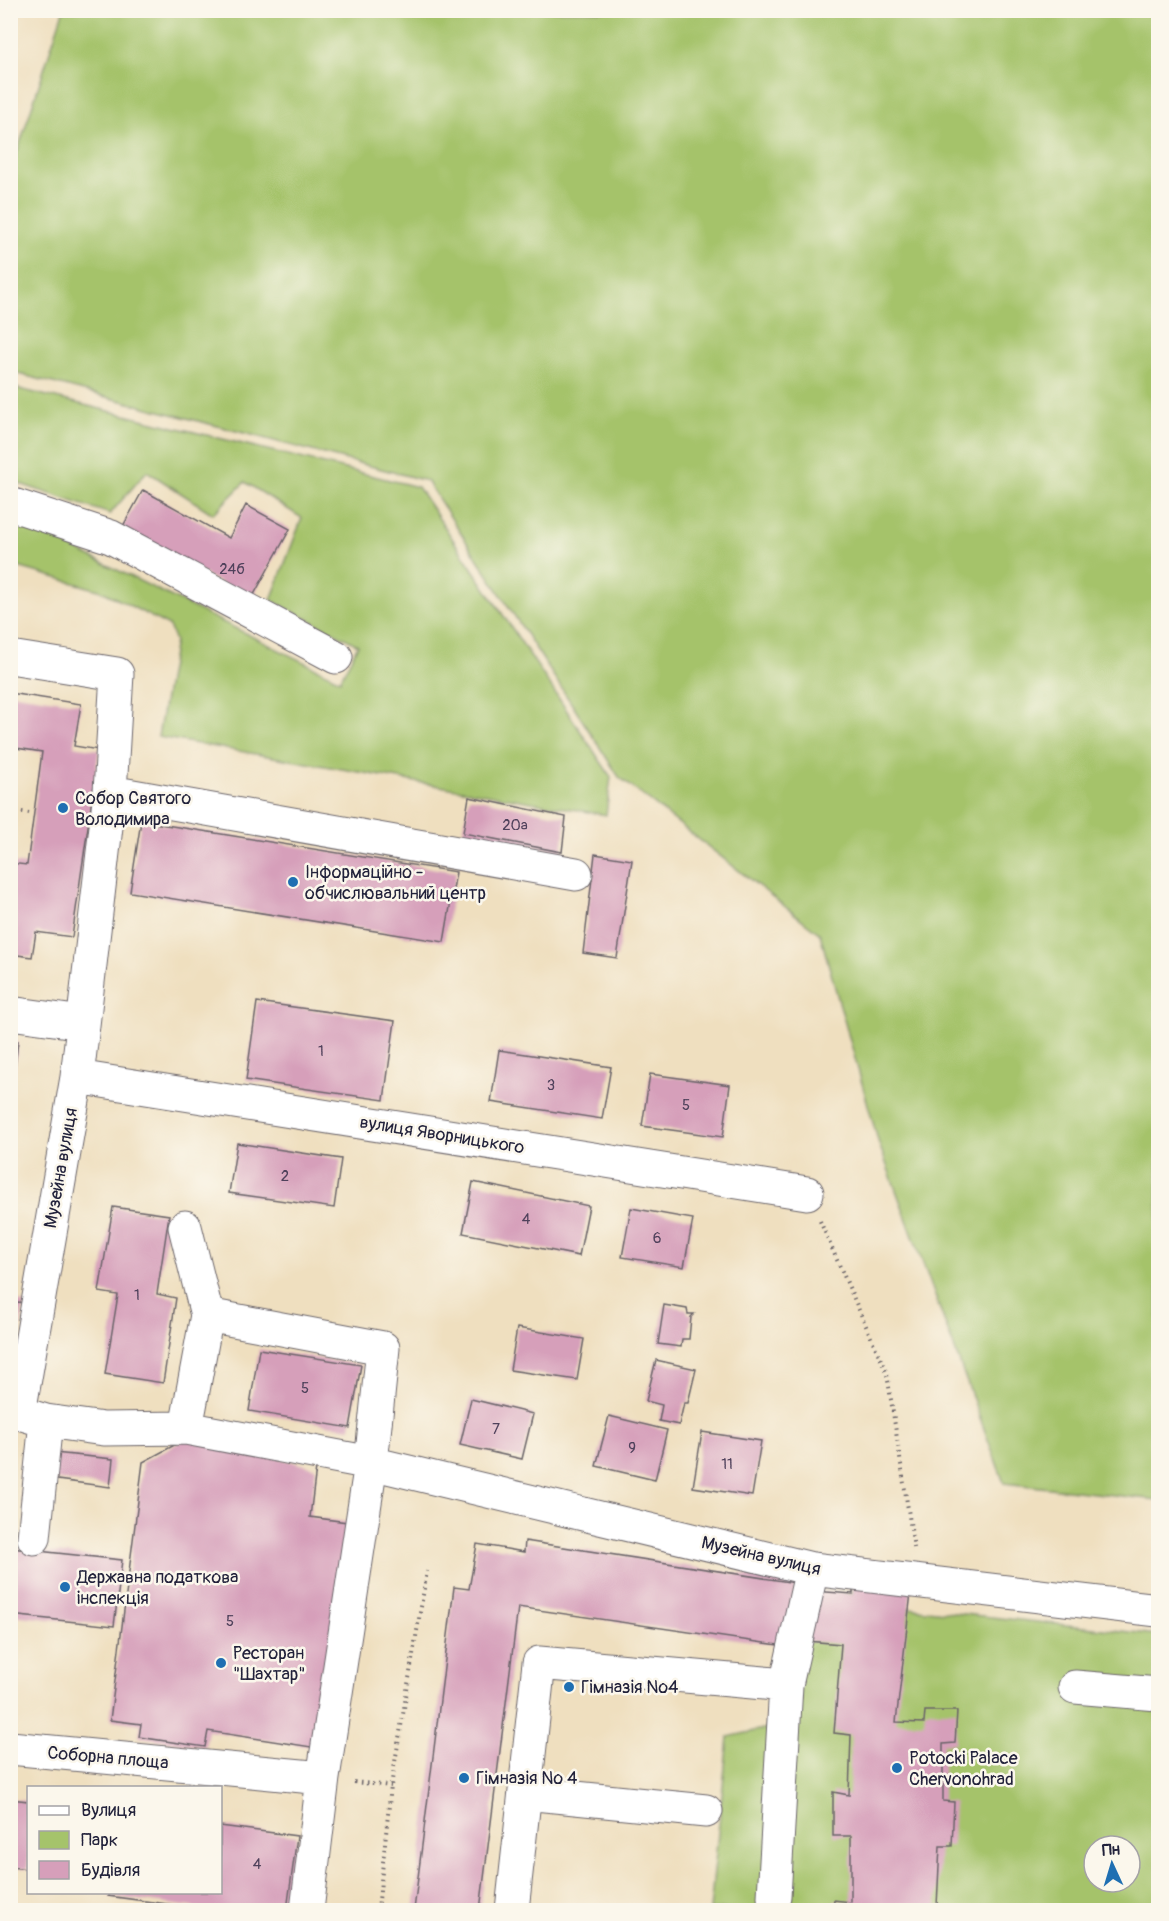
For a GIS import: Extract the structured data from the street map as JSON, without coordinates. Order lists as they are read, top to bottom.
{
  "streets": {
    "street": ["вулиця Яворницького", "Музейна вулиця", "Соборна площа"]
  },
  "crossings": [
    ["вулиця Яворницького", "Музейна вулиця"]
  ],
  "places": [
    "Собор Святого Володимира",
    "Інформаційно - обчислювальний центр",
    "Державна податкова інспекція",
    "Ресторан \"Шахтар\"",
    "Гімназія №4",
    "Potocki Palace Chervonohrad",
    "Гімназія № 4"
  ],
  "house_numbers": [
    "24б",
    "20а",
    "1",
    "3",
    "5",
    "2",
    "4",
    "6",
    "1",
    "5",
    "7",
    "9",
    "11",
    "5",
    "4"
  ],
  "legend": ["Вулиця", "Парк", "Будівля"],
  "north": "top"
}
